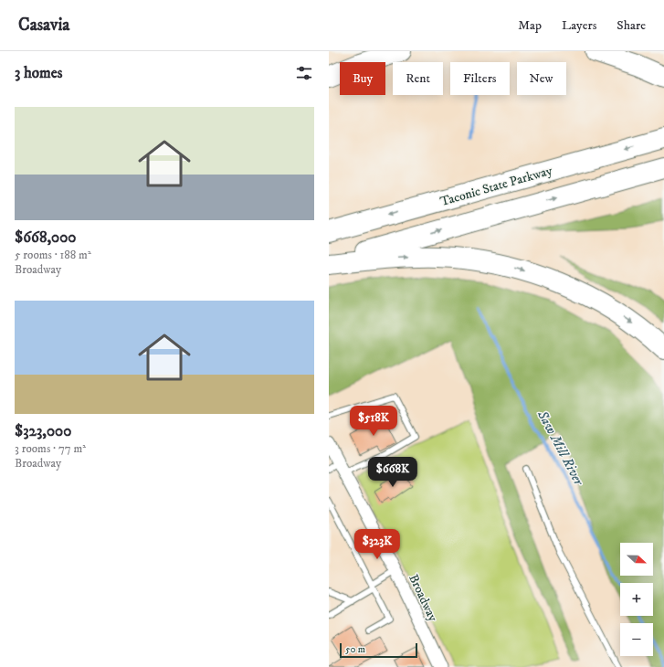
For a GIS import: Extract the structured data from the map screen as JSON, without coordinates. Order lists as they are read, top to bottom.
{
  "streets": {
    "highway": ["Taconic State Parkway"],
    "street": ["Broadway"]
  },
  "water": ["Saw Mill River"],
  "scale_bar": "50 m",
  "north": "right",
  "page": {
    "header": "Casavia",
    "nav": ["Map", "Layers", "Share"],
    "heading": "3 homes",
    "chip": [
      "Buy",
      "Rent",
      "Filters",
      "New"
    ],
    "list": [
      {
        "name": "$668,000",
        "note": "5 rooms · 188 m² · Broadway"
      },
      {
        "name": "$323,000",
        "note": "3 rooms · 77 m² · Broadway"
      }
    ],
    "price": ["$518K", "$668K", "$323K"],
    "map_buttons": ["+", "−"],
    "scale": "50 m"
  }
}
